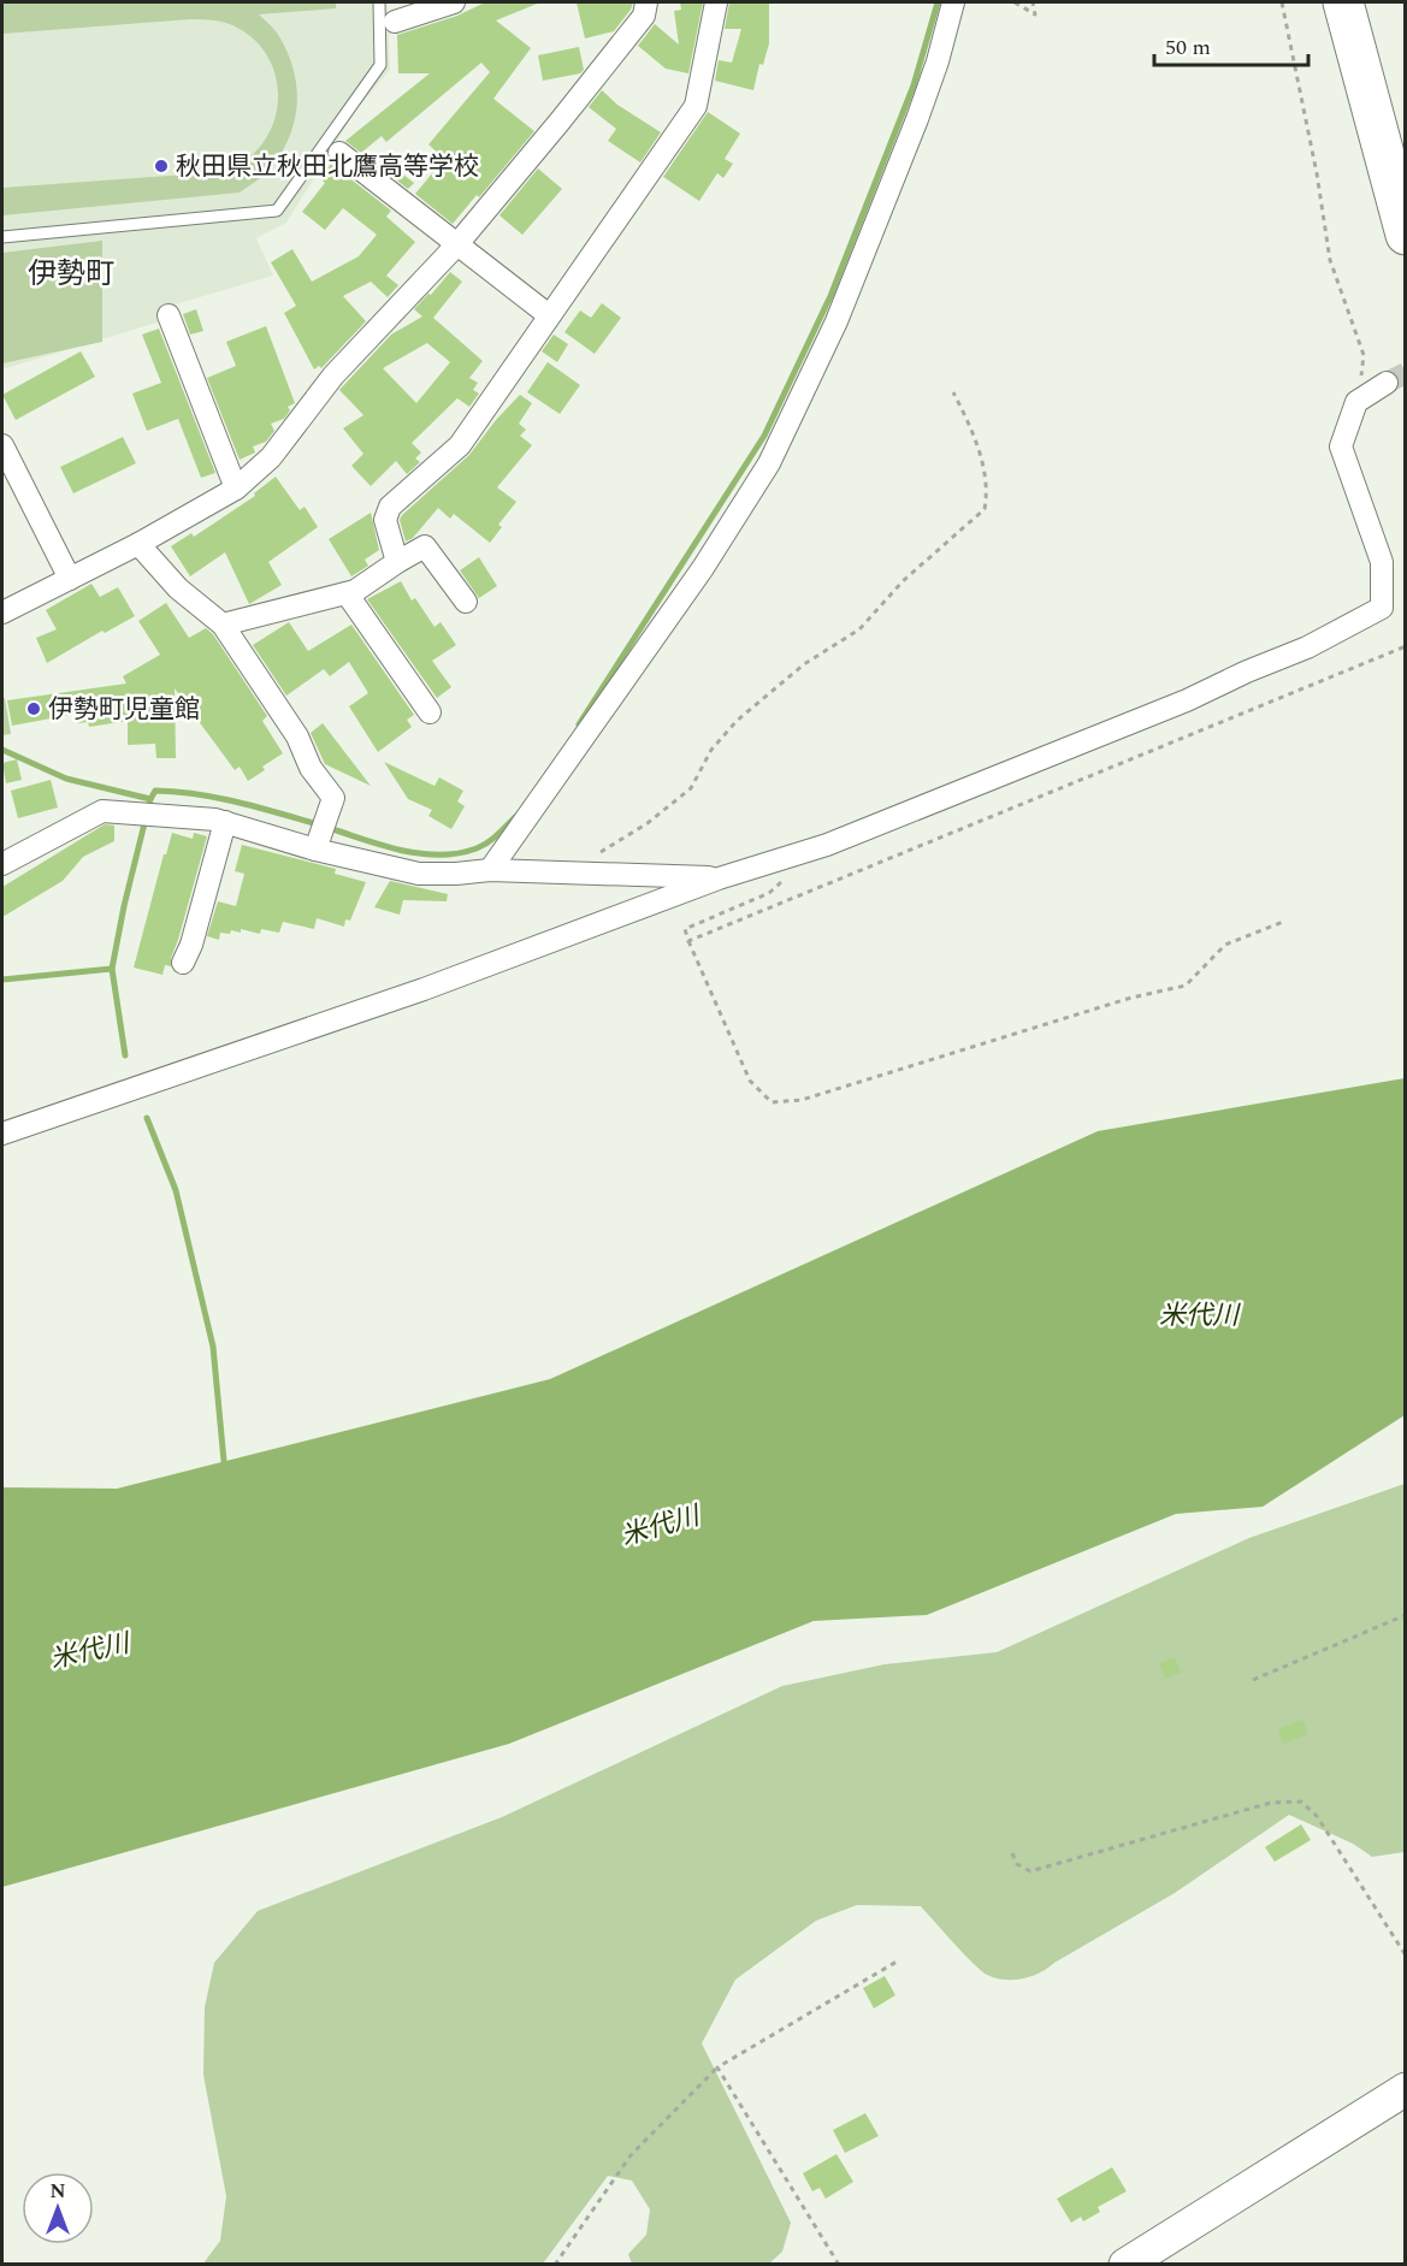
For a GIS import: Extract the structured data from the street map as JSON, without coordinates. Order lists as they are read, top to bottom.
{
  "districts": ["伊勢町"],
  "water": ["米代川"],
  "places": ["秋田県立秋田北鷹高等学校", "伊勢町児童館"],
  "scale_bar": "50 m",
  "north": "top"
}
